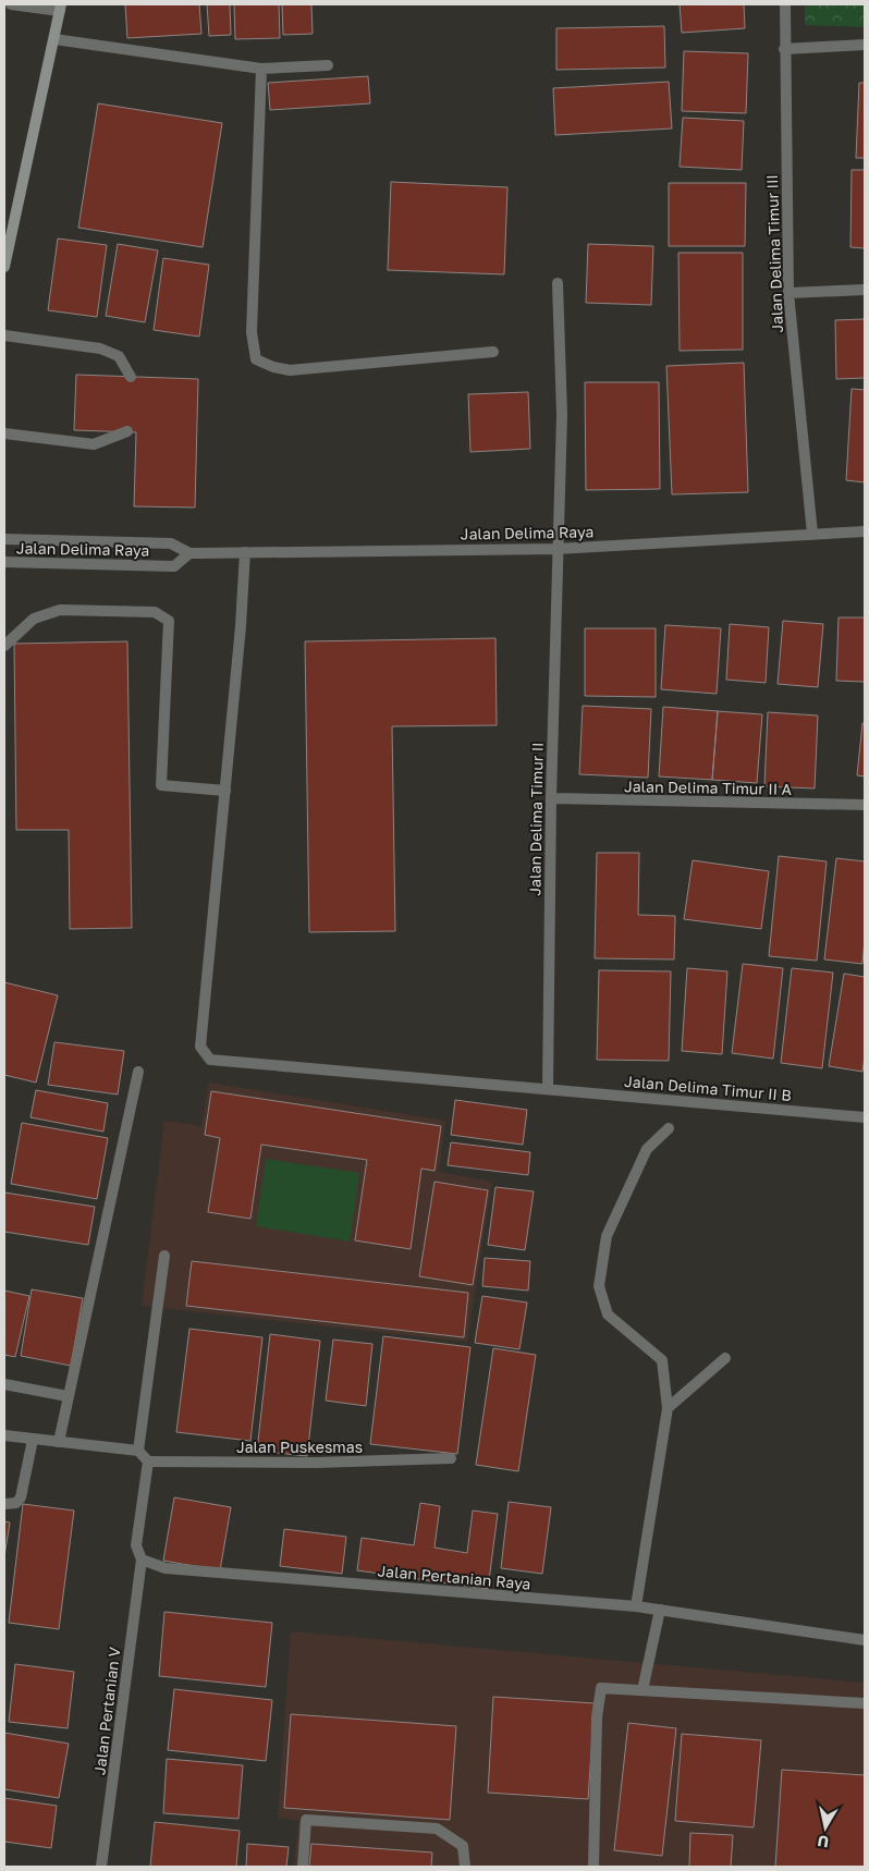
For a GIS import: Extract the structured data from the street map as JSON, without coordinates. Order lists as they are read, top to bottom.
{
  "streets": {
    "street": [
      "Jalan Delima Timur III",
      "Jalan Delima Raya",
      "Jalan Delima Timur II A",
      "Jalan Delima Timur II",
      "Jalan Delima Timur II B",
      "Jalan Puskesmas",
      "Jalan Pertanian Raya",
      "Jalan Pertanian V"
    ]
  },
  "crossings": [
    ["Jalan Delima Timur III", "Jalan Delima Raya"],
    ["Jalan Delima Raya", "Jalan Delima Timur II"],
    ["Jalan Delima Timur II A", "Jalan Delima Timur II"],
    ["Jalan Delima Timur II", "Jalan Delima Timur II B"],
    ["Jalan Pertanian Raya", "Jalan Pertanian V"]
  ],
  "north": "bottom"
}
